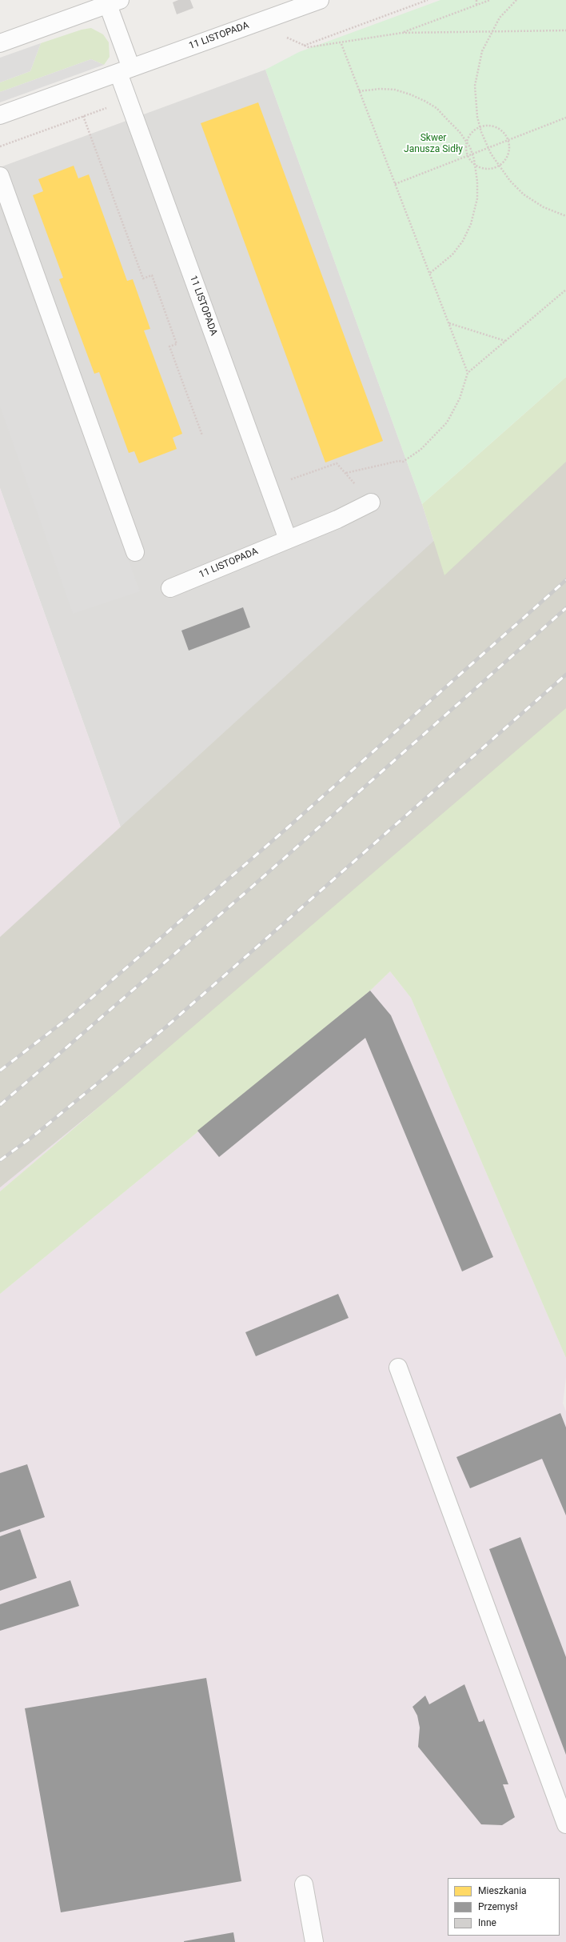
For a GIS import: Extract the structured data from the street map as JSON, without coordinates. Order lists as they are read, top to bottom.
{
  "streets": {
    "street": ["11 LISTOPADA"]
  },
  "parks": ["Skwer Janusza Sidły"],
  "legend": ["Mieszkania", "Przemysł", "Inne"]
}
